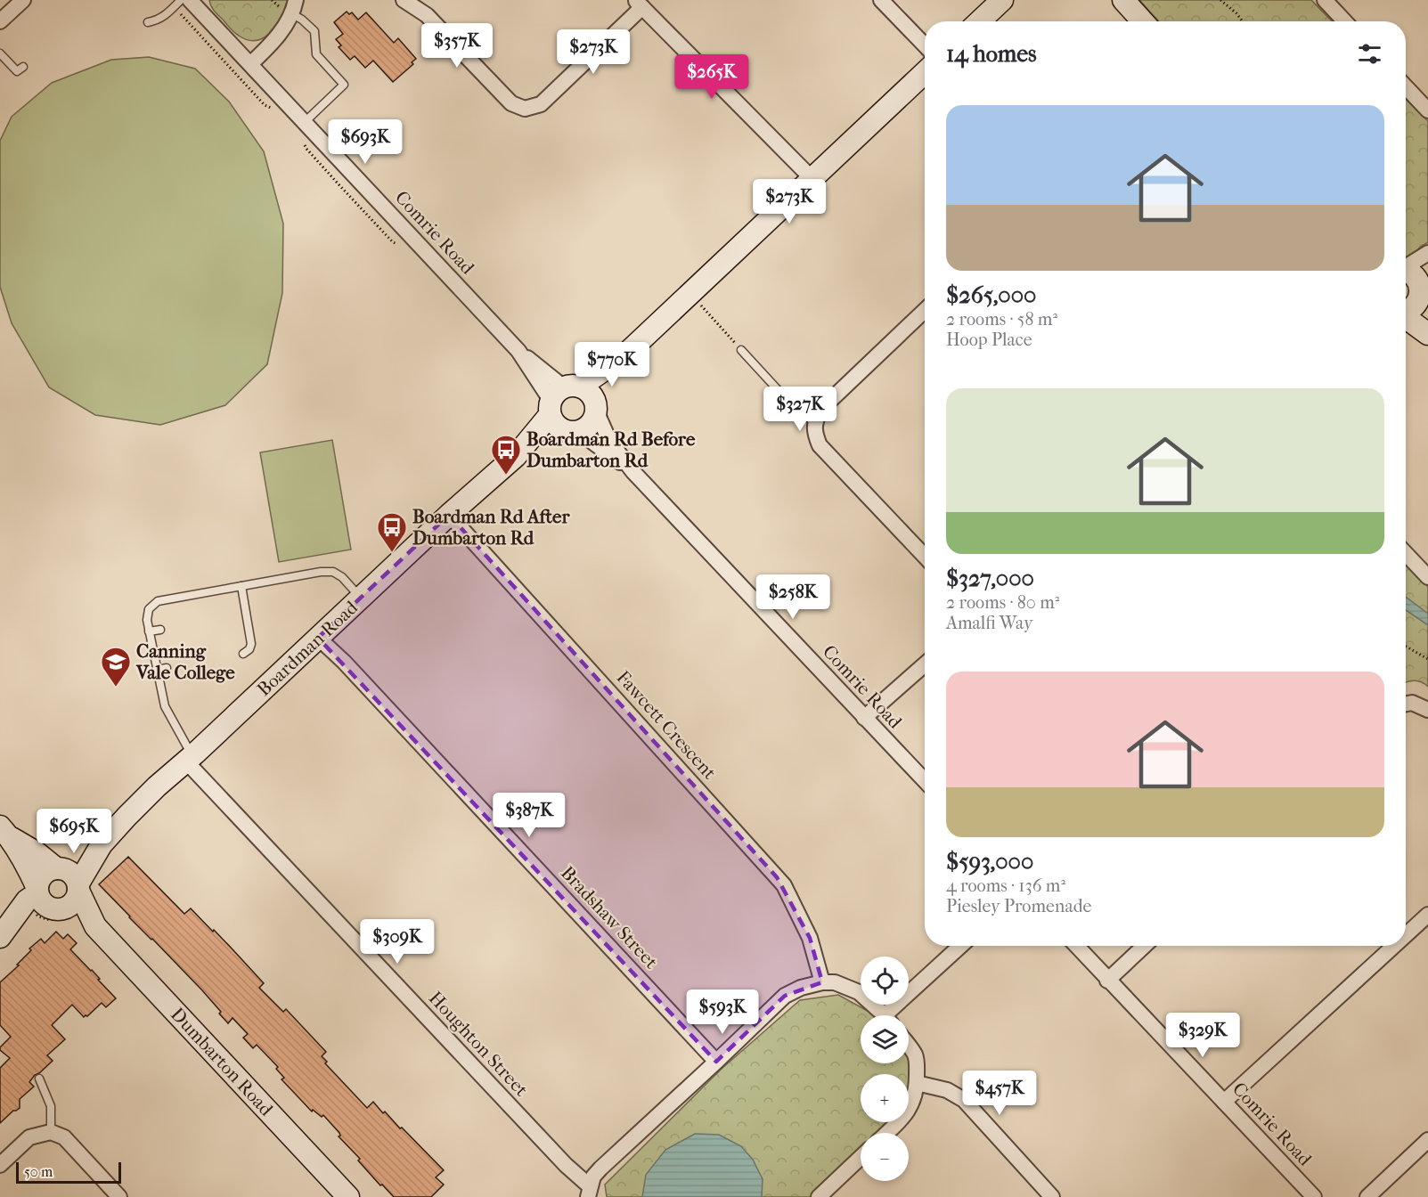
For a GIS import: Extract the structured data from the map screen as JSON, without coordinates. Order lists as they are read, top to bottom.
{
  "streets": {
    "street": [
      "Comrie Road",
      "Boardman Road",
      "Fawcett Crescent",
      "Bradshaw Street",
      "Houghton Street",
      "Dumbarton Road"
    ]
  },
  "crossings": [
    ["Comrie Road", "Boardman Road"],
    ["Boardman Road", "Fawcett Crescent"],
    ["Boardman Road", "Bradshaw Street"],
    ["Boardman Road", "Houghton Street"],
    ["Boardman Road", "Dumbarton Road"]
  ],
  "places": {
    "bus stop": ["Boardman Rd Before Dumbarton Rd", "Boardman Rd After Dumbarton Rd"],
    "school or university": ["Canning Vale College"]
  },
  "scale_bar": "50 m",
  "page": {
    "heading": "14 homes",
    "price": [
      "$357K",
      "$273K",
      "$265K",
      "$693K",
      "$273K",
      "$770K",
      "$327K",
      "$258K",
      "$387K",
      "$695K",
      "$309K",
      "$593K",
      "$329K",
      "$457K"
    ],
    "list": [
      {
        "name": "$265,000",
        "note": "2 rooms · 58 m² · Hoop Place"
      },
      {
        "name": "$327,000",
        "note": "2 rooms · 80 m² · Amalfi Way"
      },
      {
        "name": "$593,000",
        "note": "4 rooms · 136 m² · Piesley Promenade"
      }
    ],
    "map_buttons": ["+", "−"],
    "scale": "50 m"
  }
}
